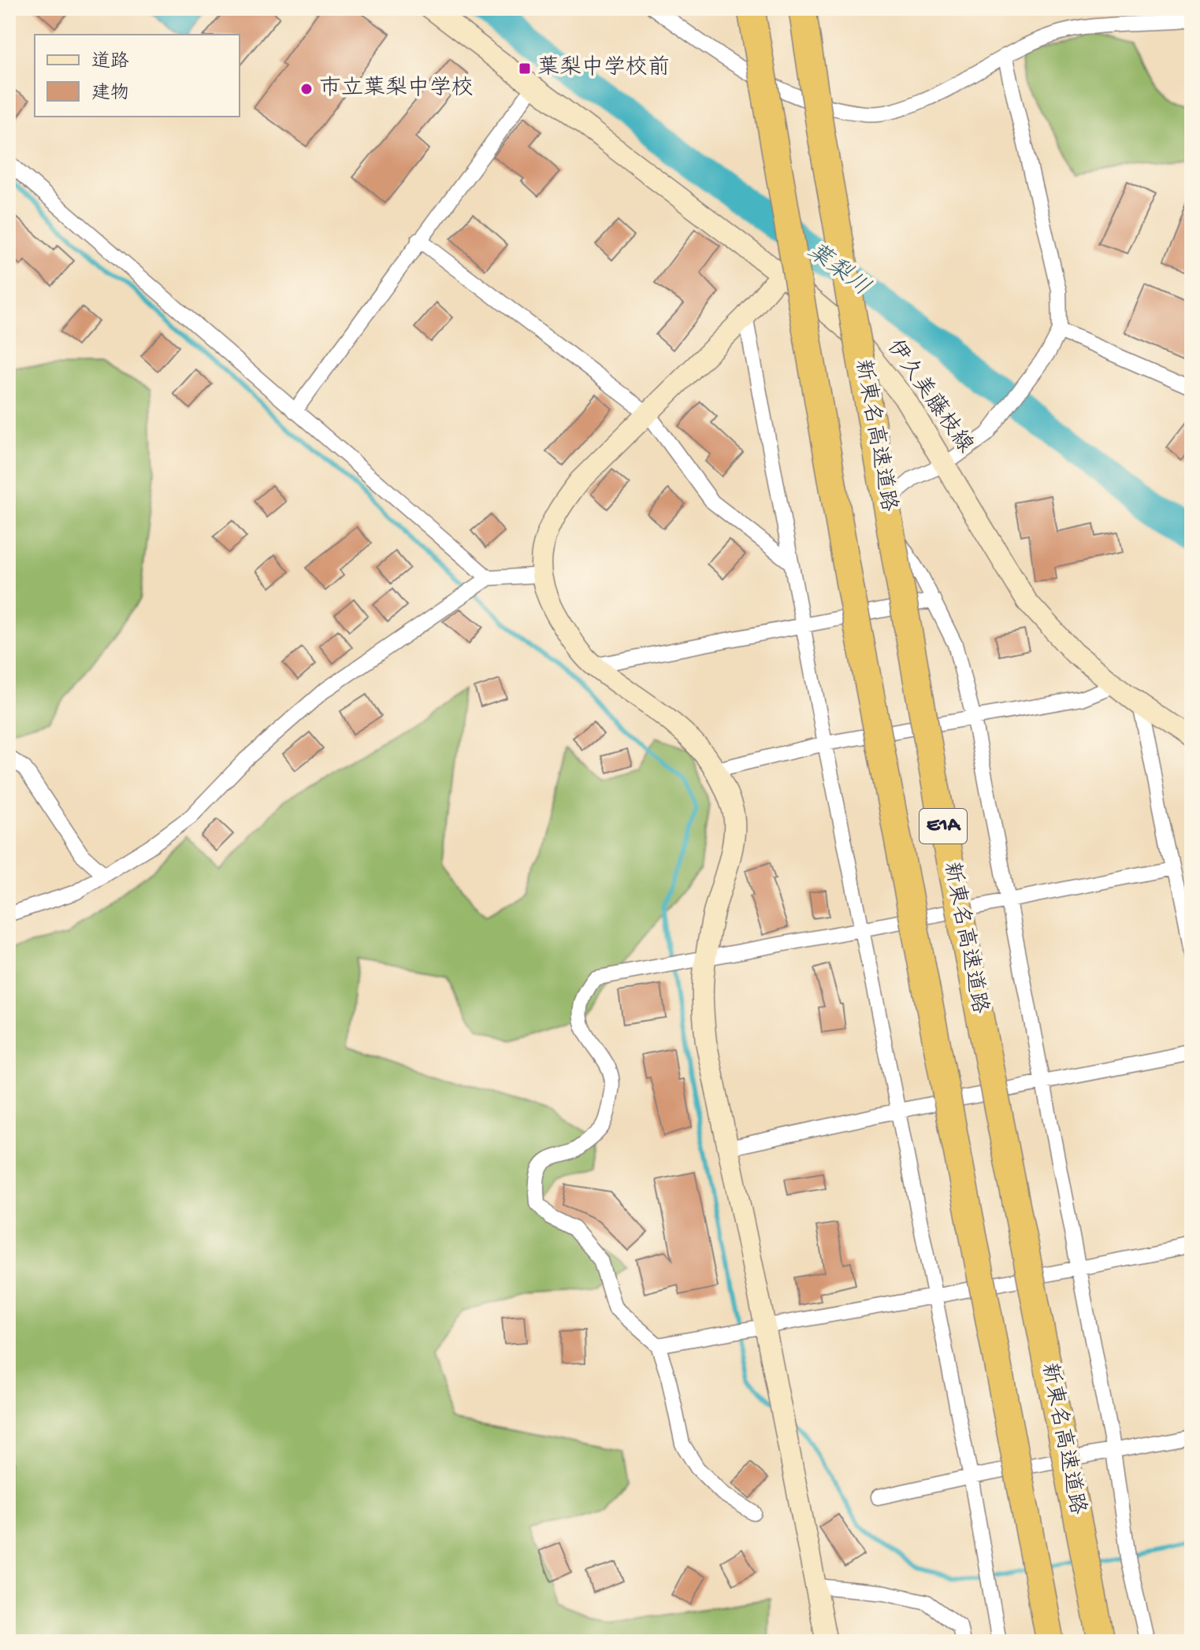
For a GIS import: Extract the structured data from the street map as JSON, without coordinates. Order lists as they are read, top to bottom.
{
  "streets": {
    "highway": ["新東名高速道路", "E1A"],
    "street": ["伊久美藤枝線"]
  },
  "water": ["葉梨川"],
  "places": {
    "transit": ["葉梨中学校前"],
    "other": ["市立葉梨中学校"]
  },
  "legend": ["道路", "建物"]
}
